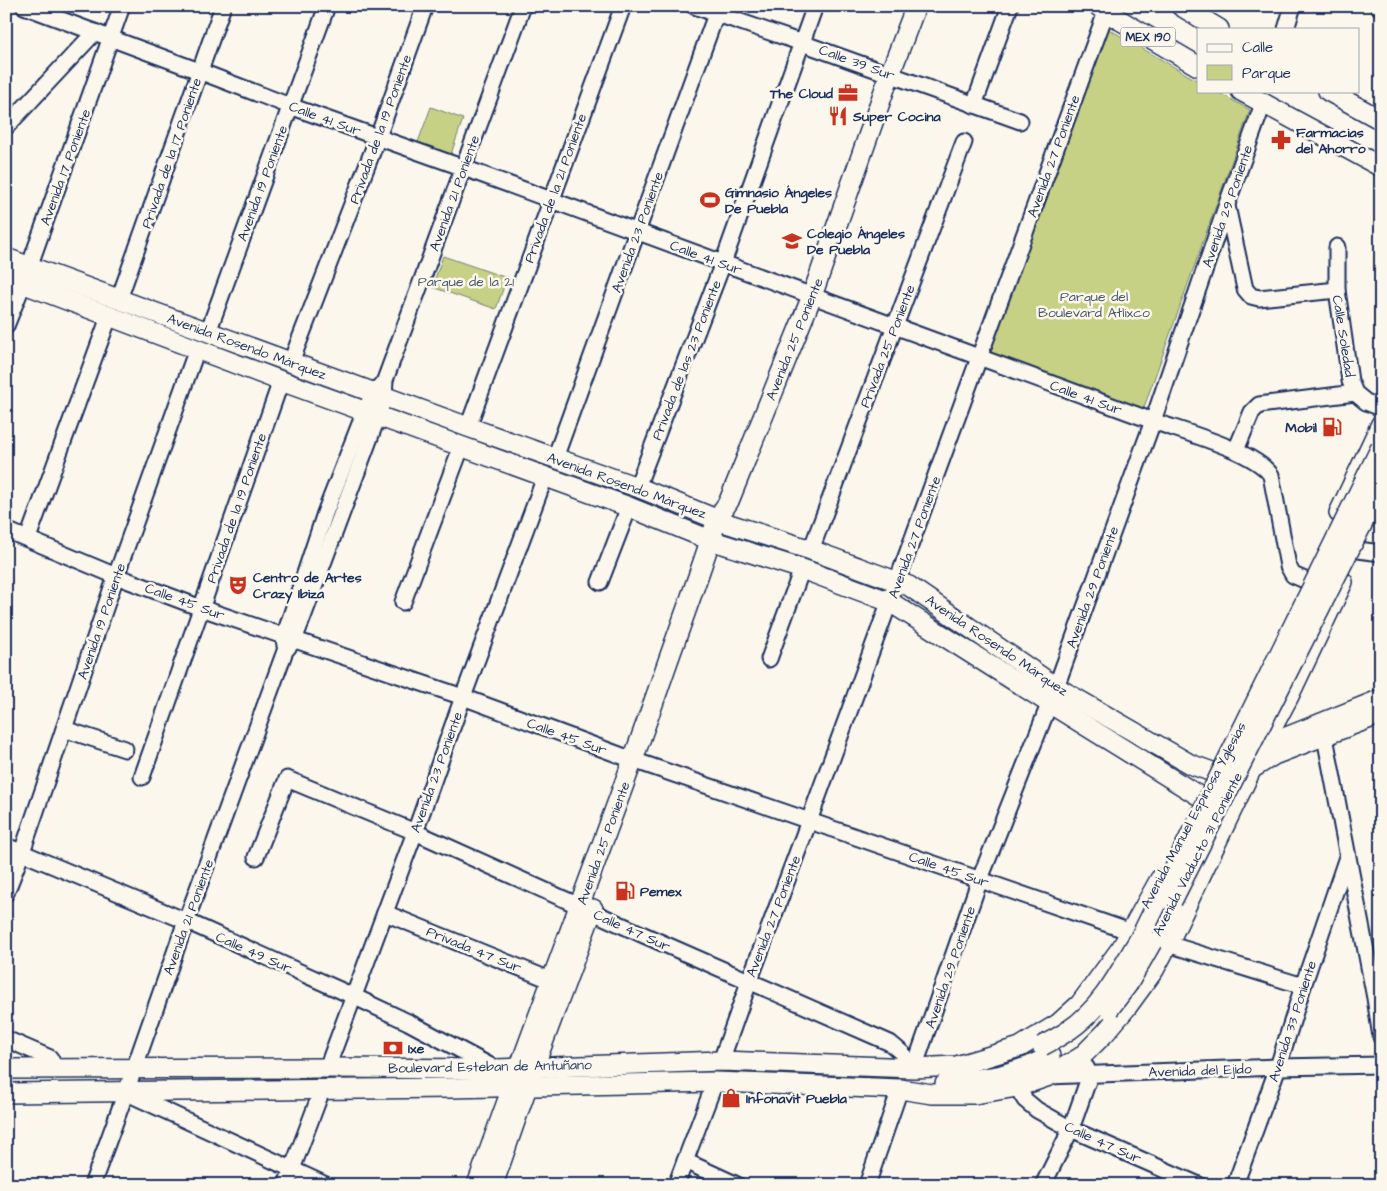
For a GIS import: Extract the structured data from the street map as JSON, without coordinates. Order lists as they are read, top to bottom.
{
  "streets": {
    "main road": [
      "MEX 190",
      "Avenida 25 Poniente",
      "Avenida Rosendo Márquez",
      "Avenida Manuel Espinosa Yglesias",
      "Avenida Viaducto 31 Poniente",
      "Boulevard Esteban de Antuñano"
    ],
    "street": [
      "Calle 39 Sur",
      "Calle 41 Sur",
      "Privada de la 19 Poniente",
      "Privada de la 17 Poniente",
      "Avenida 27 Poniente",
      "Avenida 17 Poniente",
      "Avenida 19 Poniente",
      "Privada de la 21 Poniente",
      "Avenida 21 Poniente",
      "Avenida 29 Poniente",
      "Avenida 23 Poniente",
      "Calle Soledad",
      "Privada 25 Poniente",
      "Privada de las 23 Poniente",
      "Calle 45 Sur",
      "Calle 47 Sur",
      "Privada 47 Sur",
      "Calle 49 Sur",
      "Avenida 33 Poniente",
      "Avenida del Ejido"
    ]
  },
  "crossings": [
    ["MEX 190", "Avenida 27 Poniente"],
    ["Calle 39 Sur", "Avenida 23 Poniente"],
    ["Calle 39 Sur", "Avenida 25 Poniente"],
    ["Calle 39 Sur", "Privada de las 23 Poniente"],
    ["Calle 41 Sur", "Privada de la 19 Poniente"],
    ["Calle 41 Sur", "Privada de la 17 Poniente"],
    ["Calle 41 Sur", "Avenida 27 Poniente"],
    ["Calle 41 Sur", "Avenida 17 Poniente"],
    ["Calle 41 Sur", "Avenida 19 Poniente"],
    ["Calle 41 Sur", "Privada de la 21 Poniente"],
    ["Calle 41 Sur", "Avenida 21 Poniente"],
    ["Calle 41 Sur", "Avenida 29 Poniente"],
    ["Calle 41 Sur", "Avenida 23 Poniente"],
    ["Calle 41 Sur", "Avenida 25 Poniente"],
    ["Calle 41 Sur", "Privada 25 Poniente"],
    ["Calle 41 Sur", "Privada de las 23 Poniente"],
    ["Calle 41 Sur", "Avenida Manuel Espinosa Yglesias"],
    ["Privada de la 19 Poniente", "Avenida Rosendo Márquez"],
    ["Privada de la 19 Poniente", "Calle 45 Sur"],
    ["Privada de la 17 Poniente", "Avenida Rosendo Márquez"],
    ["Avenida 27 Poniente", "Avenida Rosendo Márquez"],
    ["Avenida 27 Poniente", "Calle 45 Sur"],
    ["Avenida 27 Poniente", "Calle 47 Sur"],
    ["Avenida 27 Poniente", "Boulevard Esteban de Antuñano"],
    ["Avenida 17 Poniente", "Avenida Rosendo Márquez"],
    ["Avenida 19 Poniente", "Avenida Rosendo Márquez"],
    ["Avenida 19 Poniente", "Calle 45 Sur"],
    ["Avenida 19 Poniente", "Calle 49 Sur"],
    ["Privada de la 21 Poniente", "Avenida Rosendo Márquez"],
    ["Avenida 21 Poniente", "Avenida Rosendo Márquez"],
    ["Avenida 21 Poniente", "Calle 45 Sur"],
    ["Avenida 21 Poniente", "Calle 49 Sur"],
    ["Avenida 21 Poniente", "Boulevard Esteban de Antuñano"],
    ["Avenida 29 Poniente", "Avenida Rosendo Márquez"],
    ["Avenida 29 Poniente", "Calle 45 Sur"],
    ["Avenida 29 Poniente", "Avenida Manuel Espinosa Yglesias"],
    ["Avenida 29 Poniente", "Calle 47 Sur"],
    ["Avenida 29 Poniente", "Boulevard Esteban de Antuñano"],
    ["Avenida 23 Poniente", "Avenida Rosendo Márquez"],
    ["Avenida 23 Poniente", "Calle 45 Sur"],
    ["Avenida 23 Poniente", "Calle 47 Sur"],
    ["Avenida 23 Poniente", "Privada 47 Sur"],
    ["Avenida 23 Poniente", "Calle 49 Sur"],
    ["Avenida 23 Poniente", "Boulevard Esteban de Antuñano"],
    ["Avenida 25 Poniente", "Avenida Rosendo Márquez"],
    ["Avenida 25 Poniente", "Calle 45 Sur"],
    ["Avenida 25 Poniente", "Calle 47 Sur"],
    ["Avenida 25 Poniente", "Privada 47 Sur"],
    ["Avenida 25 Poniente", "Boulevard Esteban de Antuñano"],
    ["Avenida Rosendo Márquez", "Privada 25 Poniente"],
    ["Avenida Rosendo Márquez", "Privada de las 23 Poniente"],
    ["Avenida Rosendo Márquez", "Avenida Manuel Espinosa Yglesias"],
    ["Calle 45 Sur", "Avenida Manuel Espinosa Yglesias"],
    ["Avenida Manuel Espinosa Yglesias", "Avenida Viaducto 31 Poniente"],
    ["Avenida Manuel Espinosa Yglesias", "Calle 47 Sur"],
    ["Avenida Manuel Espinosa Yglesias", "Boulevard Esteban de Antuñano"],
    ["Avenida Manuel Espinosa Yglesias", "Avenida del Ejido"],
    ["Avenida Viaducto 31 Poniente", "Boulevard Esteban de Antuñano"],
    ["Calle 47 Sur", "Boulevard Esteban de Antuñano"],
    ["Calle 49 Sur", "Boulevard Esteban de Antuñano"],
    ["Avenida 33 Poniente", "Avenida del Ejido"]
  ],
  "parks": ["Parque de la 21", "Parque del Boulevard Atlixco"],
  "places": {
    "office": ["The Cloud"],
    "restaurant": ["Super Cocina"],
    "pharmacy": ["Farmacias del Ahorro"],
    "sports": ["Gimnasio Ángeles De Puebla"],
    "school or university": ["Colegio Ángeles De Puebla"],
    "fuel station": ["Mobil", "Pemex"],
    "theatre": ["Centro de Artes Crazy Ibiza"],
    "bank": ["Ixe"],
    "shop": ["Infonavit Puebla"]
  },
  "legend": ["Calle", "Parque"]
}
